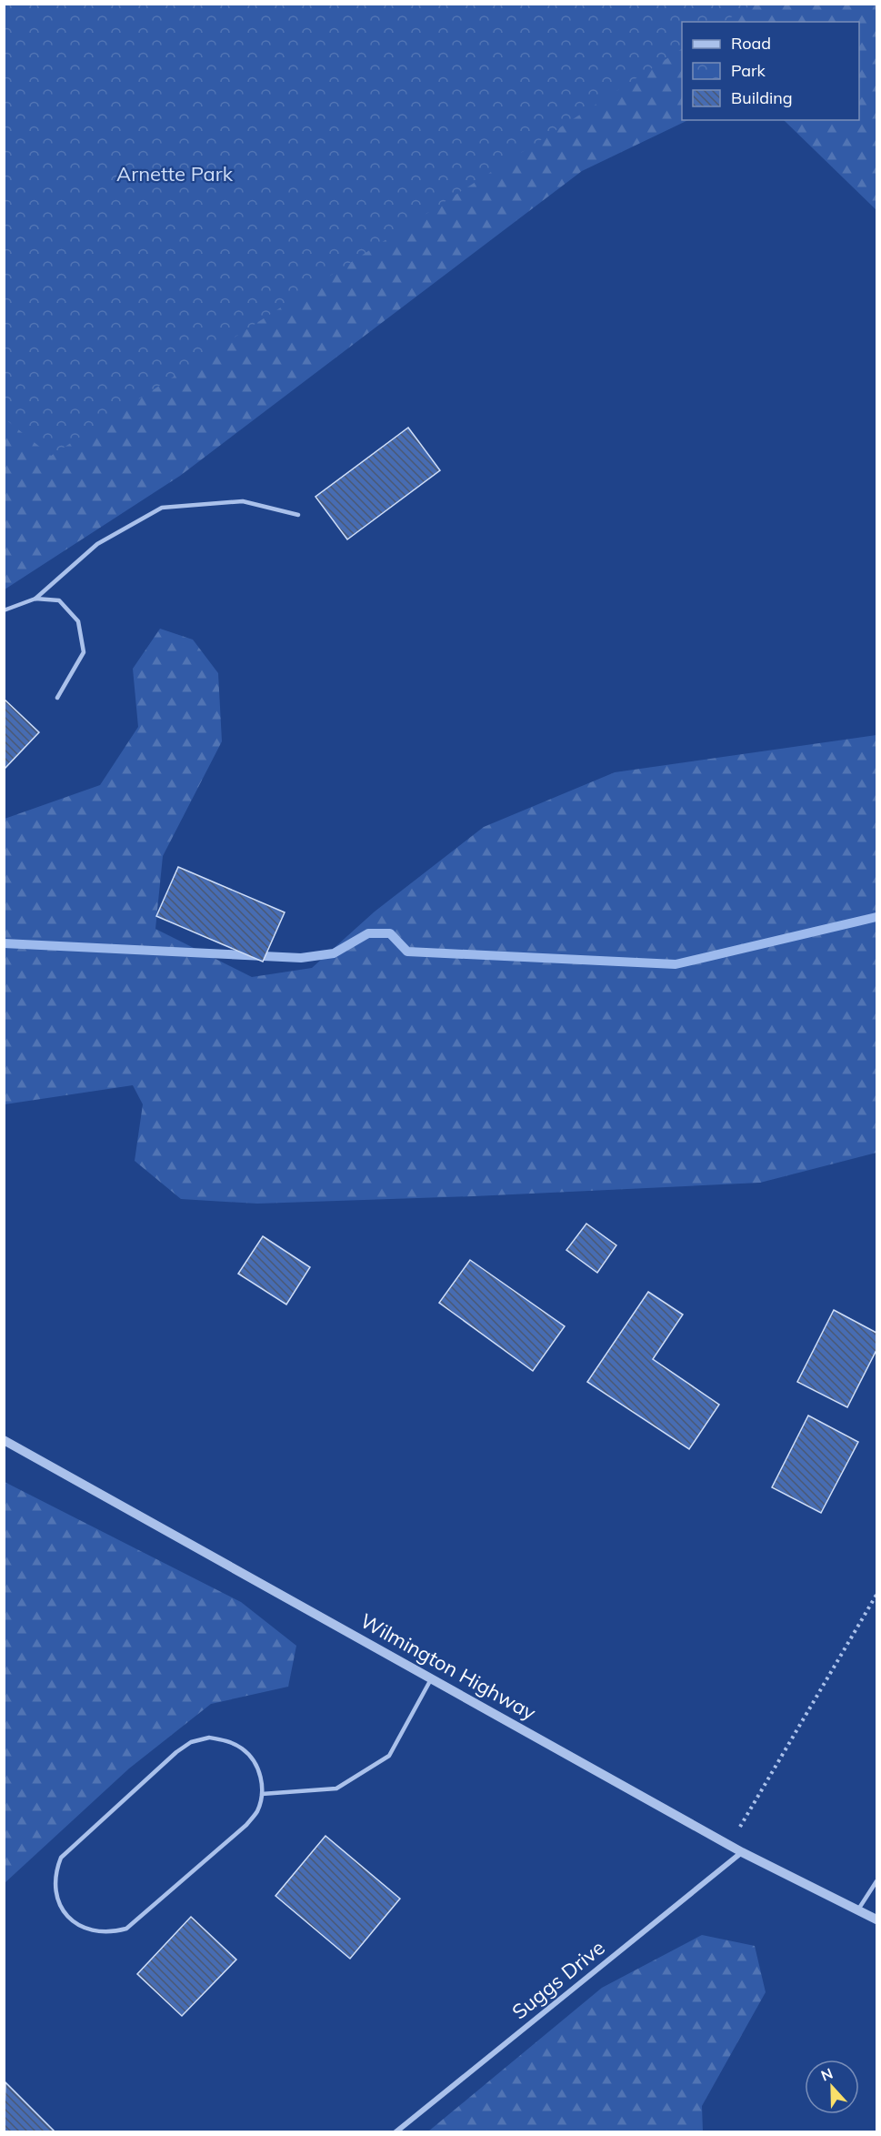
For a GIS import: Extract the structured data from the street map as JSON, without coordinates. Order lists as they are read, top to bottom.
{
  "streets": {
    "street": ["Wilmington Highway", "Suggs Drive"]
  },
  "crossings": [
    ["Wilmington Highway", "Suggs Drive"]
  ],
  "parks": ["Arnette Park"],
  "legend": ["Road", "Park", "Building"],
  "north": "top"
}
